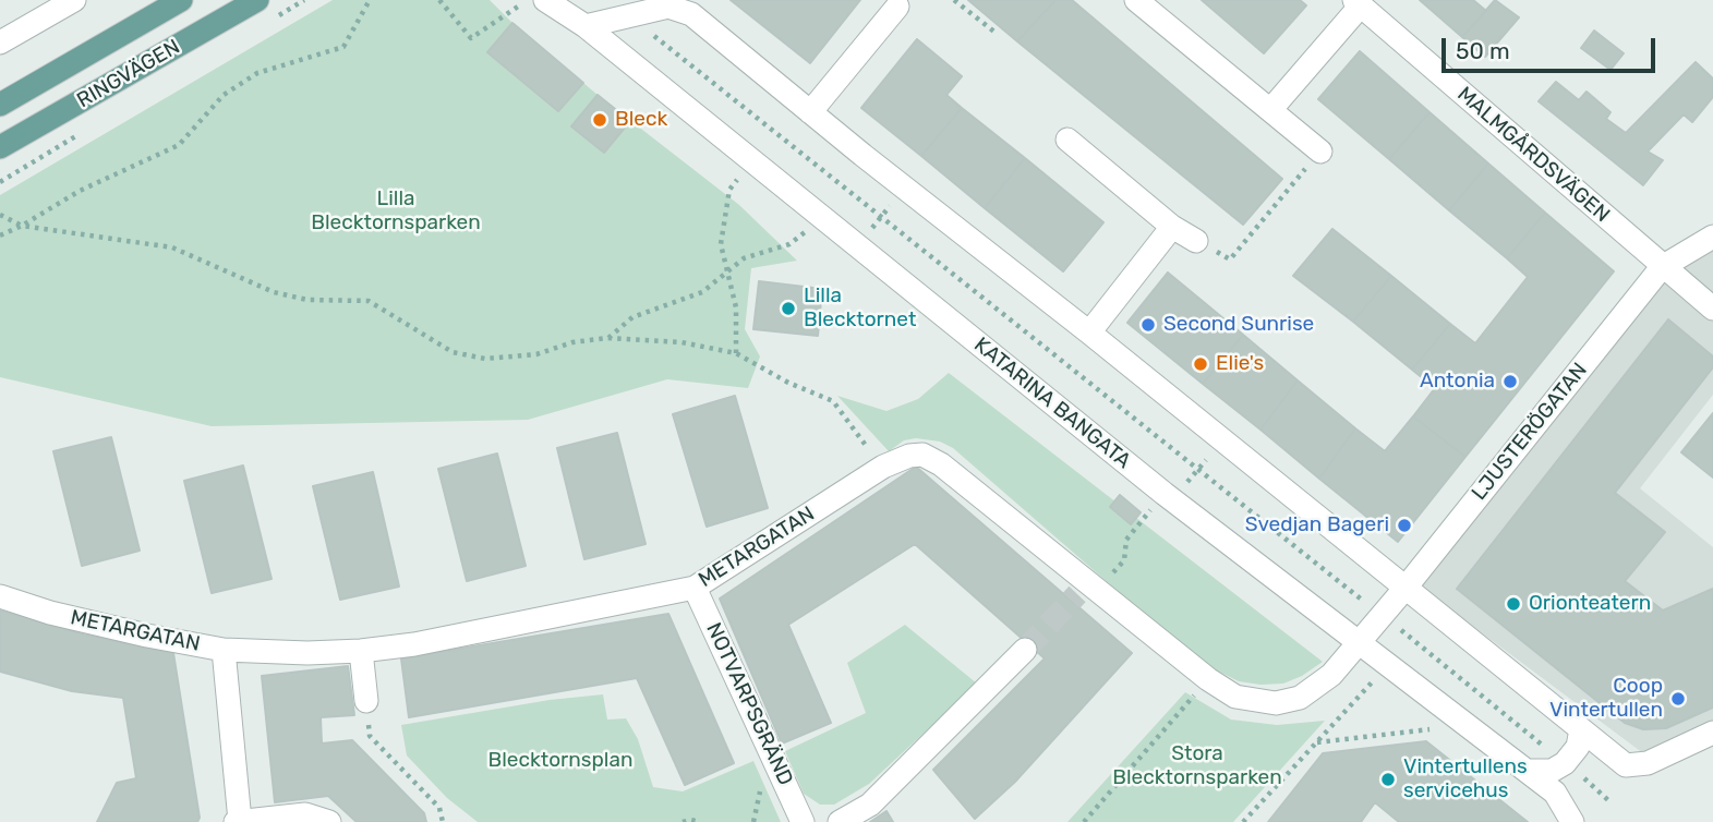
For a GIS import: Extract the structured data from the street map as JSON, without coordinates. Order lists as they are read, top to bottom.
{
  "streets": {
    "main road": ["RINGVÄGEN"],
    "street": [
      "MALMGÅRDSVÄGEN",
      "KATARINA BANGATA",
      "LJUSTERÖGATAN",
      "METARGATAN",
      "NOTVARPSGRÄND"
    ]
  },
  "crossings": [
    ["MALMGÅRDSVÄGEN", "LJUSTERÖGATAN"],
    ["KATARINA BANGATA", "LJUSTERÖGATAN"],
    ["KATARINA BANGATA", "METARGATAN"],
    ["LJUSTERÖGATAN", "METARGATAN"],
    ["METARGATAN", "NOTVARPSGRÄND"]
  ],
  "parks": ["Lilla Blecktornsparken", "Stora Blecktornsparken", "Blecktornsplan"],
  "places": [
    "Bleck",
    "Lilla Blecktornet",
    "Second Sunrise",
    "Elie's",
    "Antonia",
    "Svedjan Bageri",
    "Orionteatern",
    "Coop Vintertullen",
    "Vintertullens servicehus"
  ],
  "scale_bar": "50 m"
}
